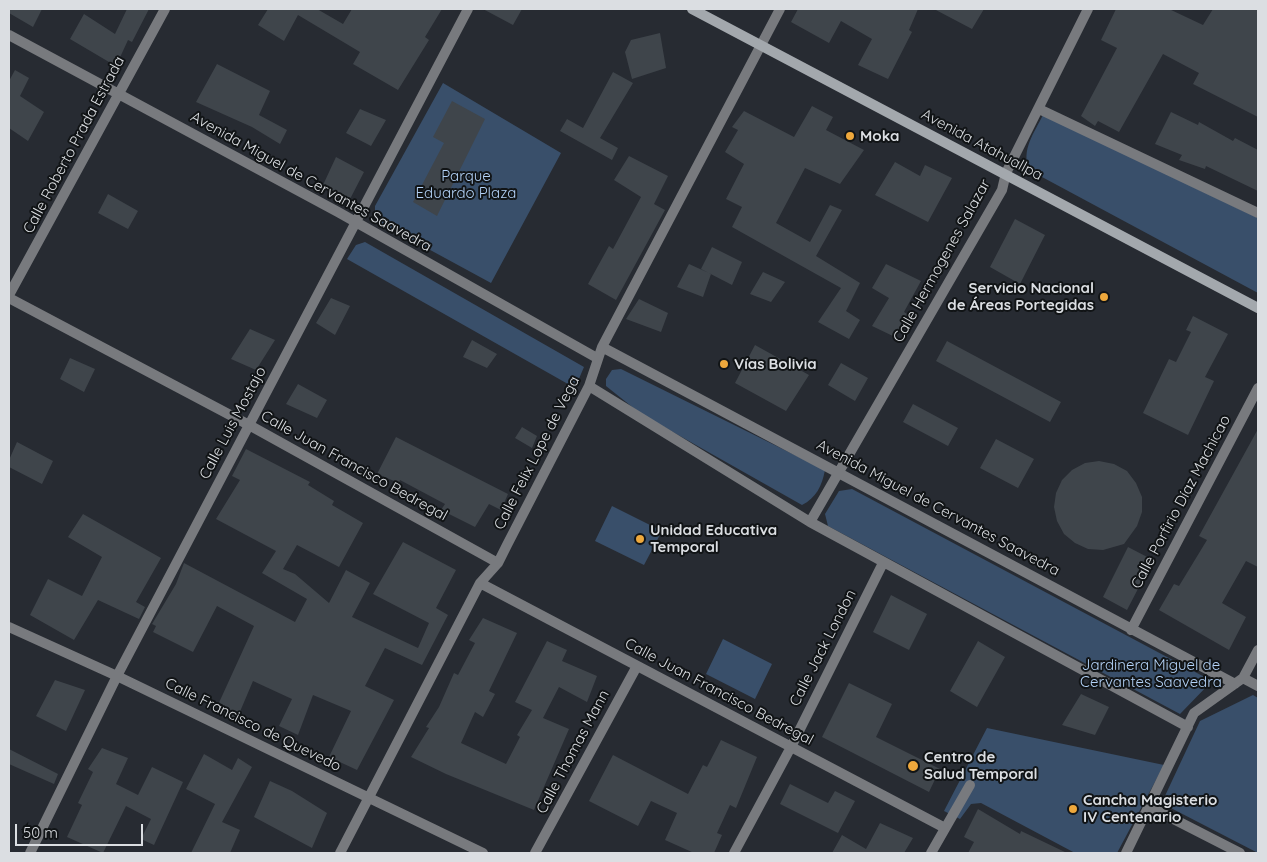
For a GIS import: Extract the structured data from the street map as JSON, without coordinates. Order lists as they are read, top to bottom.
{
  "streets": {
    "main road": ["Avenida Atahuallpa"],
    "street": [
      "Calle Roberto Prada Estrada",
      "Avenida Miguel de Cervantes Saavedra",
      "Calle Hermogenes Salazar",
      "Calle Luis Mostajo",
      "Calle Felix Lope de Vega",
      "Calle Juan Francisco Bedregal",
      "Calle Porfirio Díaz Machicao",
      "Calle Jack London",
      "Calle Francisco de Quevedo",
      "Calle Thomas Mann"
    ]
  },
  "crossings": [
    ["Calle Roberto Prada Estrada", "Avenida Miguel de Cervantes Saavedra"],
    ["Calle Roberto Prada Estrada", "Calle Juan Francisco Bedregal"],
    ["Avenida Atahuallpa", "Calle Hermogenes Salazar"],
    ["Avenida Atahuallpa", "Calle Felix Lope de Vega"],
    ["Avenida Miguel de Cervantes Saavedra", "Calle Hermogenes Salazar"],
    ["Avenida Miguel de Cervantes Saavedra", "Calle Luis Mostajo"],
    ["Avenida Miguel de Cervantes Saavedra", "Calle Felix Lope de Vega"],
    ["Avenida Miguel de Cervantes Saavedra", "Calle Porfirio Díaz Machicao"],
    ["Calle Luis Mostajo", "Calle Juan Francisco Bedregal"],
    ["Calle Luis Mostajo", "Calle Francisco de Quevedo"],
    ["Calle Felix Lope de Vega", "Calle Juan Francisco Bedregal"],
    ["Calle Felix Lope de Vega", "Calle Francisco de Quevedo"],
    ["Calle Juan Francisco Bedregal", "Calle Jack London"],
    ["Calle Juan Francisco Bedregal", "Calle Thomas Mann"]
  ],
  "parks": ["Parque Eduardo Plaza", "Jardinera Miguel de Cervantes Saavedra"],
  "places": [
    "Moka",
    "Servicio Nacional de Áreas Portegidas",
    "Vías Bolivia",
    "Unidad Educativa Temporal",
    "Centro de Salud Temporal",
    "Cancha Magisterio IV Centenario"
  ],
  "scale_bar": "50 m"
}
